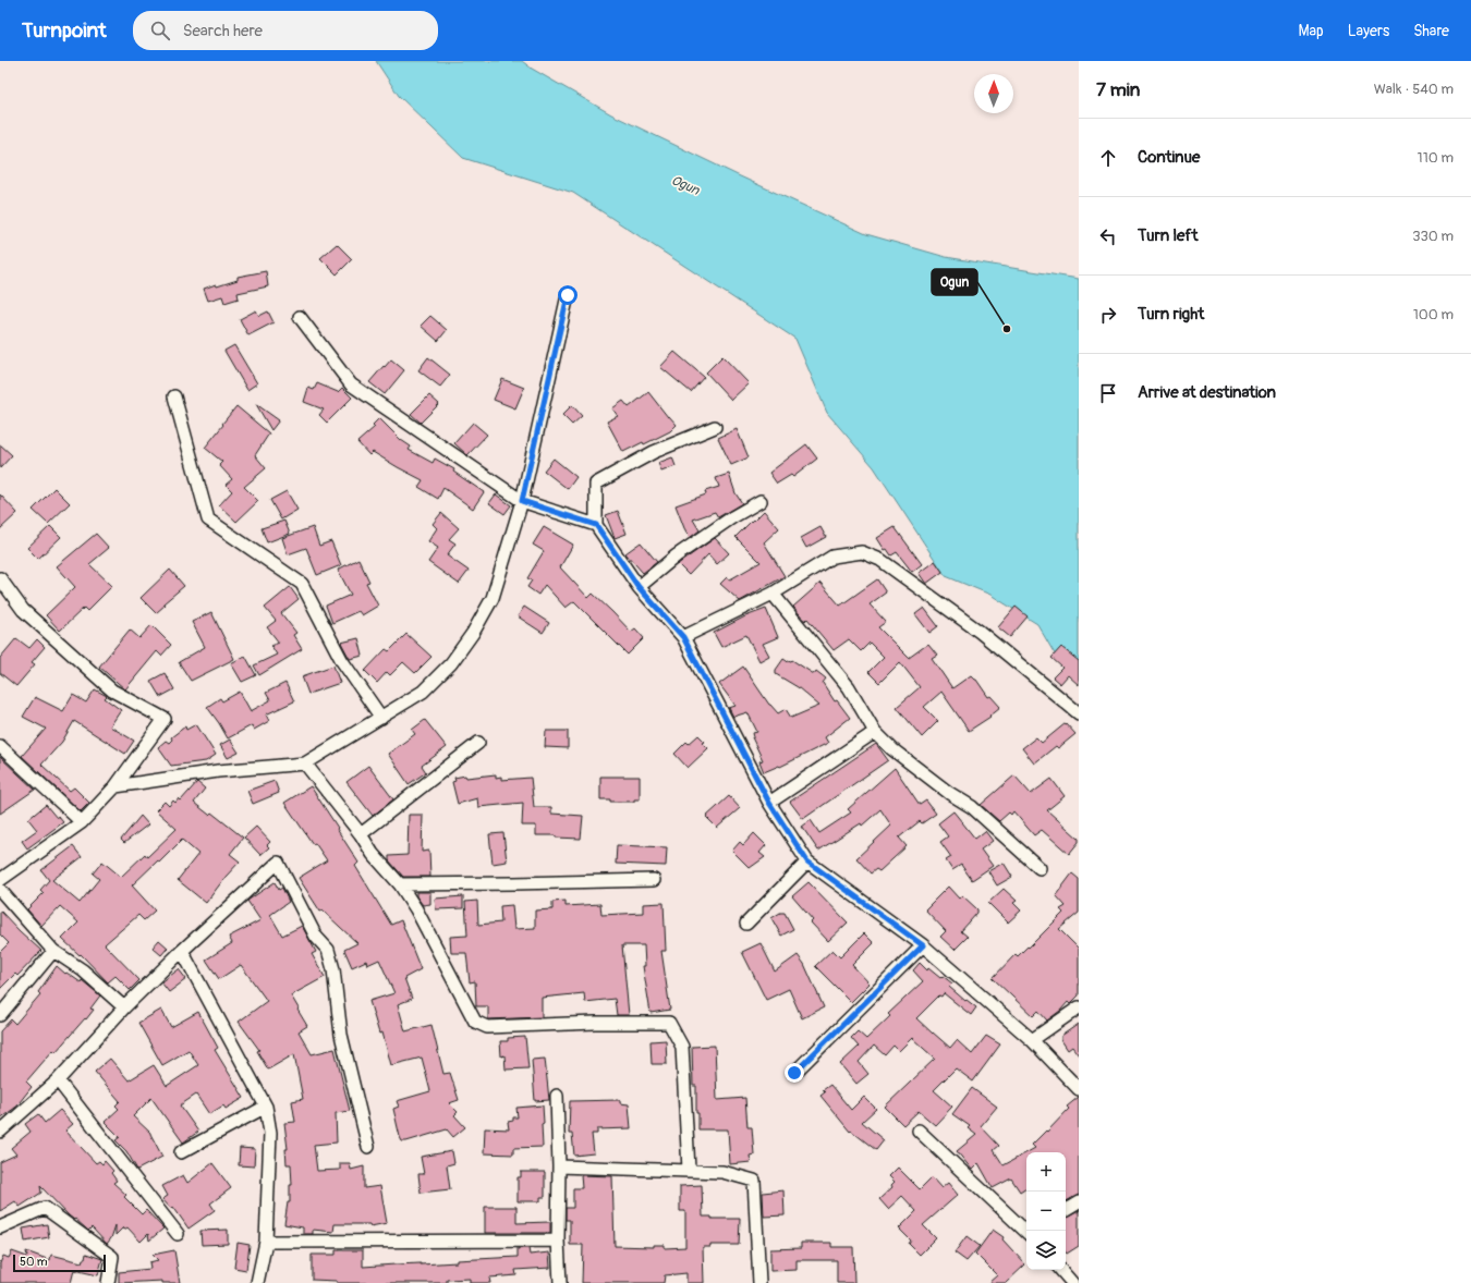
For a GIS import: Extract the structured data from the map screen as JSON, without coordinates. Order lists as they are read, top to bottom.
{
  "water": ["Ogun"],
  "places": ["Ogun"],
  "scale_bar": "50 m",
  "north": "top",
  "page": {
    "header": "Turnpoint",
    "search": "Search here",
    "nav": ["Map", "Layers", "Share"],
    "heading": ["7 min", "Walk · 540 m"],
    "list": [
      ["Continue", "110 m"],
      ["Turn left", "330 m"],
      ["Turn right", "100 m"],
      "Arrive at destination"
    ],
    "map_buttons": ["+", "−"],
    "scale": "50 m"
  }
}
